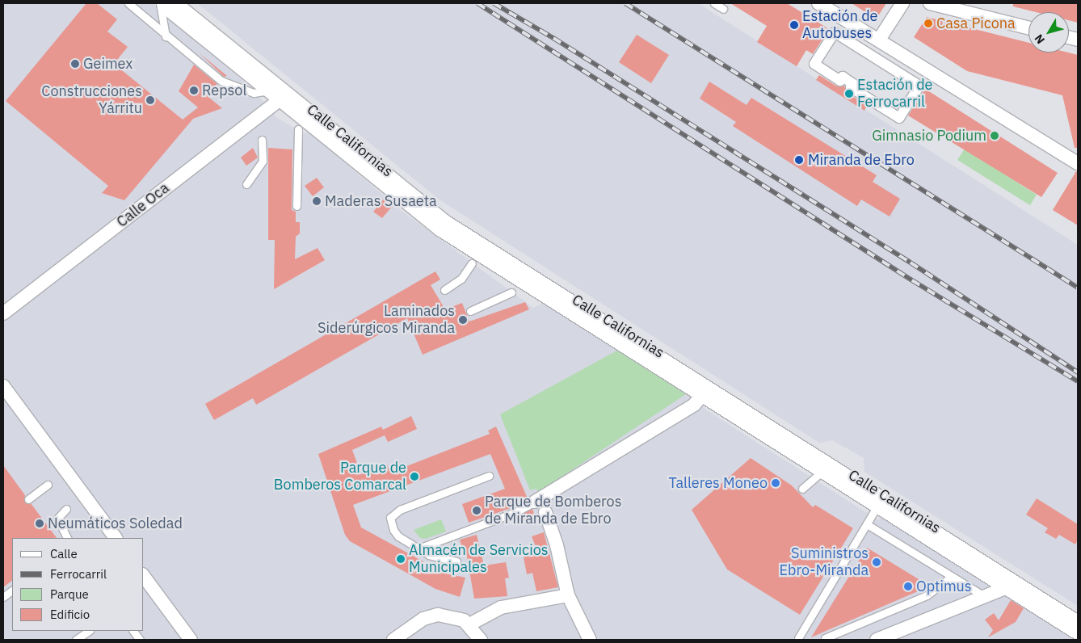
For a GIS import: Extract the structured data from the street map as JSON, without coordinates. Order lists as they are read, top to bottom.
{
  "streets": {
    "highway": ["Calle Californias"],
    "street": ["Calle Oca"]
  },
  "crossings": [
    ["Calle Californias", "Calle Oca"]
  ],
  "places": [
    "Casa Picona",
    "Estación de Autobuses",
    "Geimex",
    "Repsol",
    "Estación de Ferrocarril",
    "Construcciones Yárritu",
    "Gimnasio Podium",
    "Miranda de Ebro",
    "Maderas Susaeta",
    "Laminados Siderúrgicos Miranda",
    "Parque de Bomberos Comarcal",
    "Talleres Moneo",
    "Parque de Bomberos de Miranda de Ebro",
    "Neumáticos Soledad",
    "Almacén de Servicios Municipales",
    "Suministros Ebro-Miranda",
    "Optimus"
  ],
  "legend": [
    "Calle",
    "Ferrocarril",
    "Parque",
    "Edificio"
  ],
  "north": "bottom left"
}
